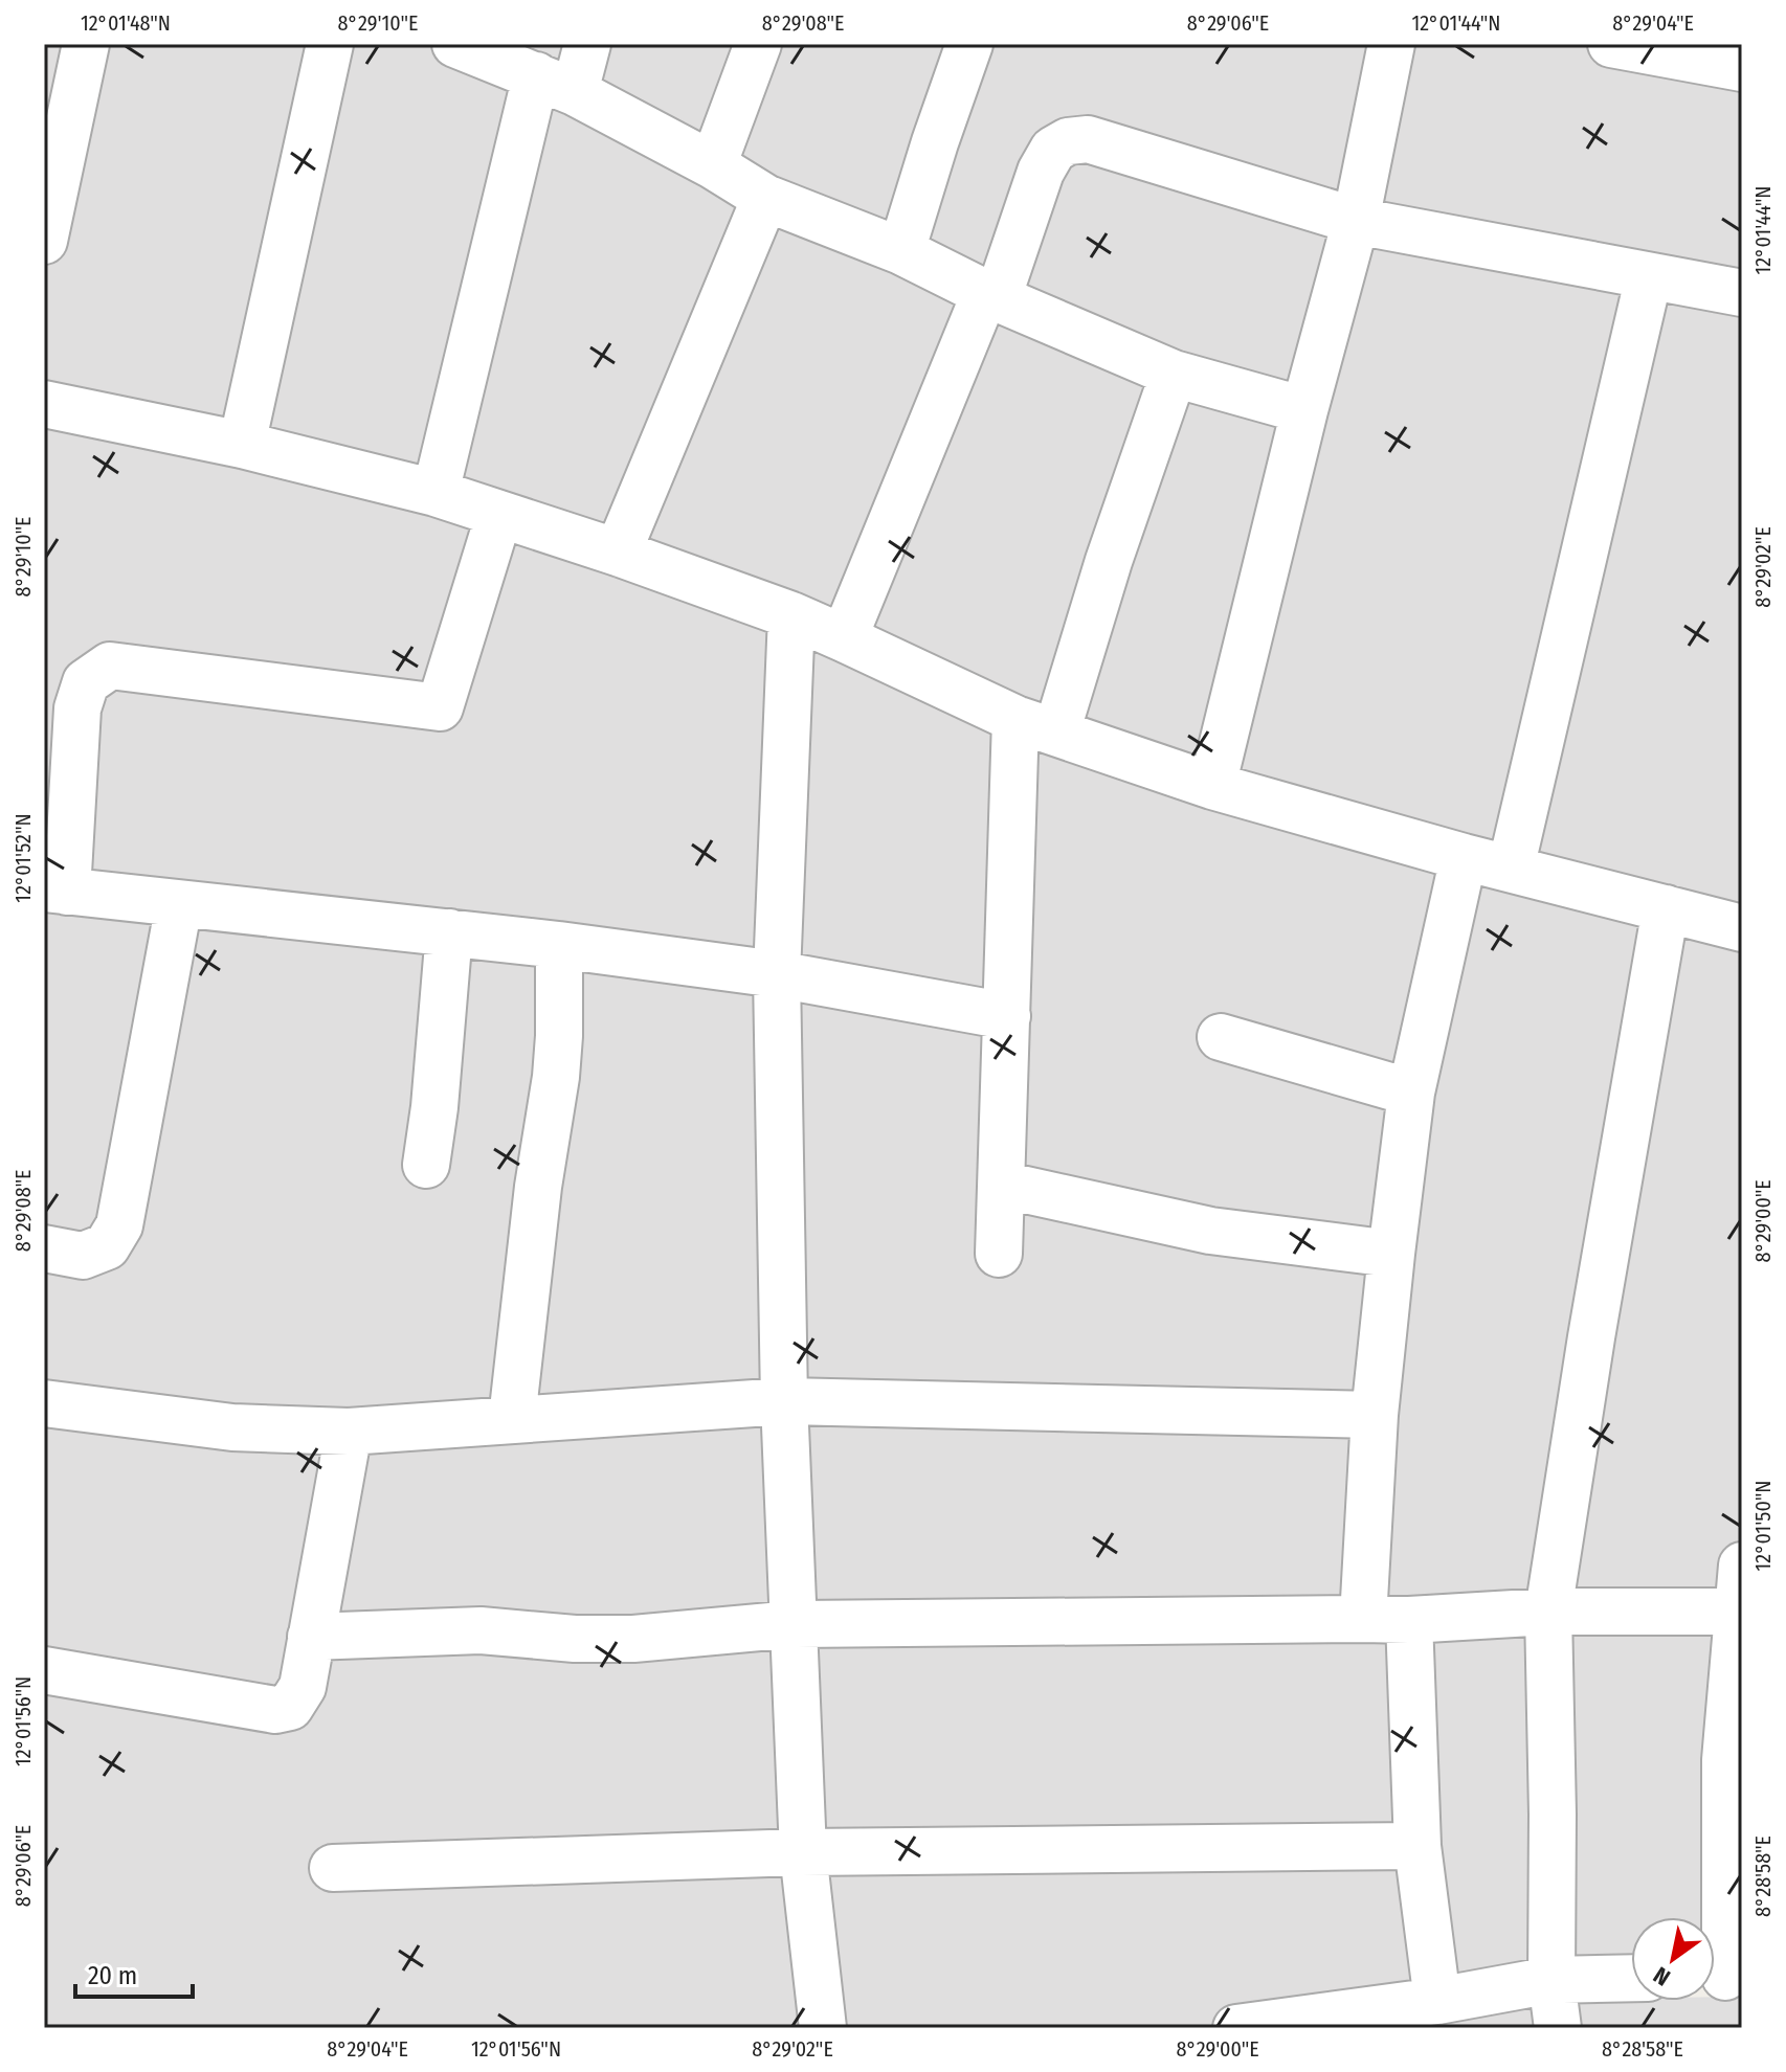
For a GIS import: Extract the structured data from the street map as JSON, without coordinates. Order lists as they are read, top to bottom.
{
  "scale_bar": "20 m",
  "north": "bottom left",
  "coordinates": [
    "12°01'48\"N",
    "8°29'10\"E",
    "8°29'08\"E",
    "8°29'06\"E",
    "12°01'44\"N",
    "8°29'04\"E",
    "8°29'02\"E",
    "12°01'52\"N",
    "8°29'00\"E",
    "12°01'50\"N",
    "12°01'56\"N",
    "8°28'58\"E"
  ]
}
